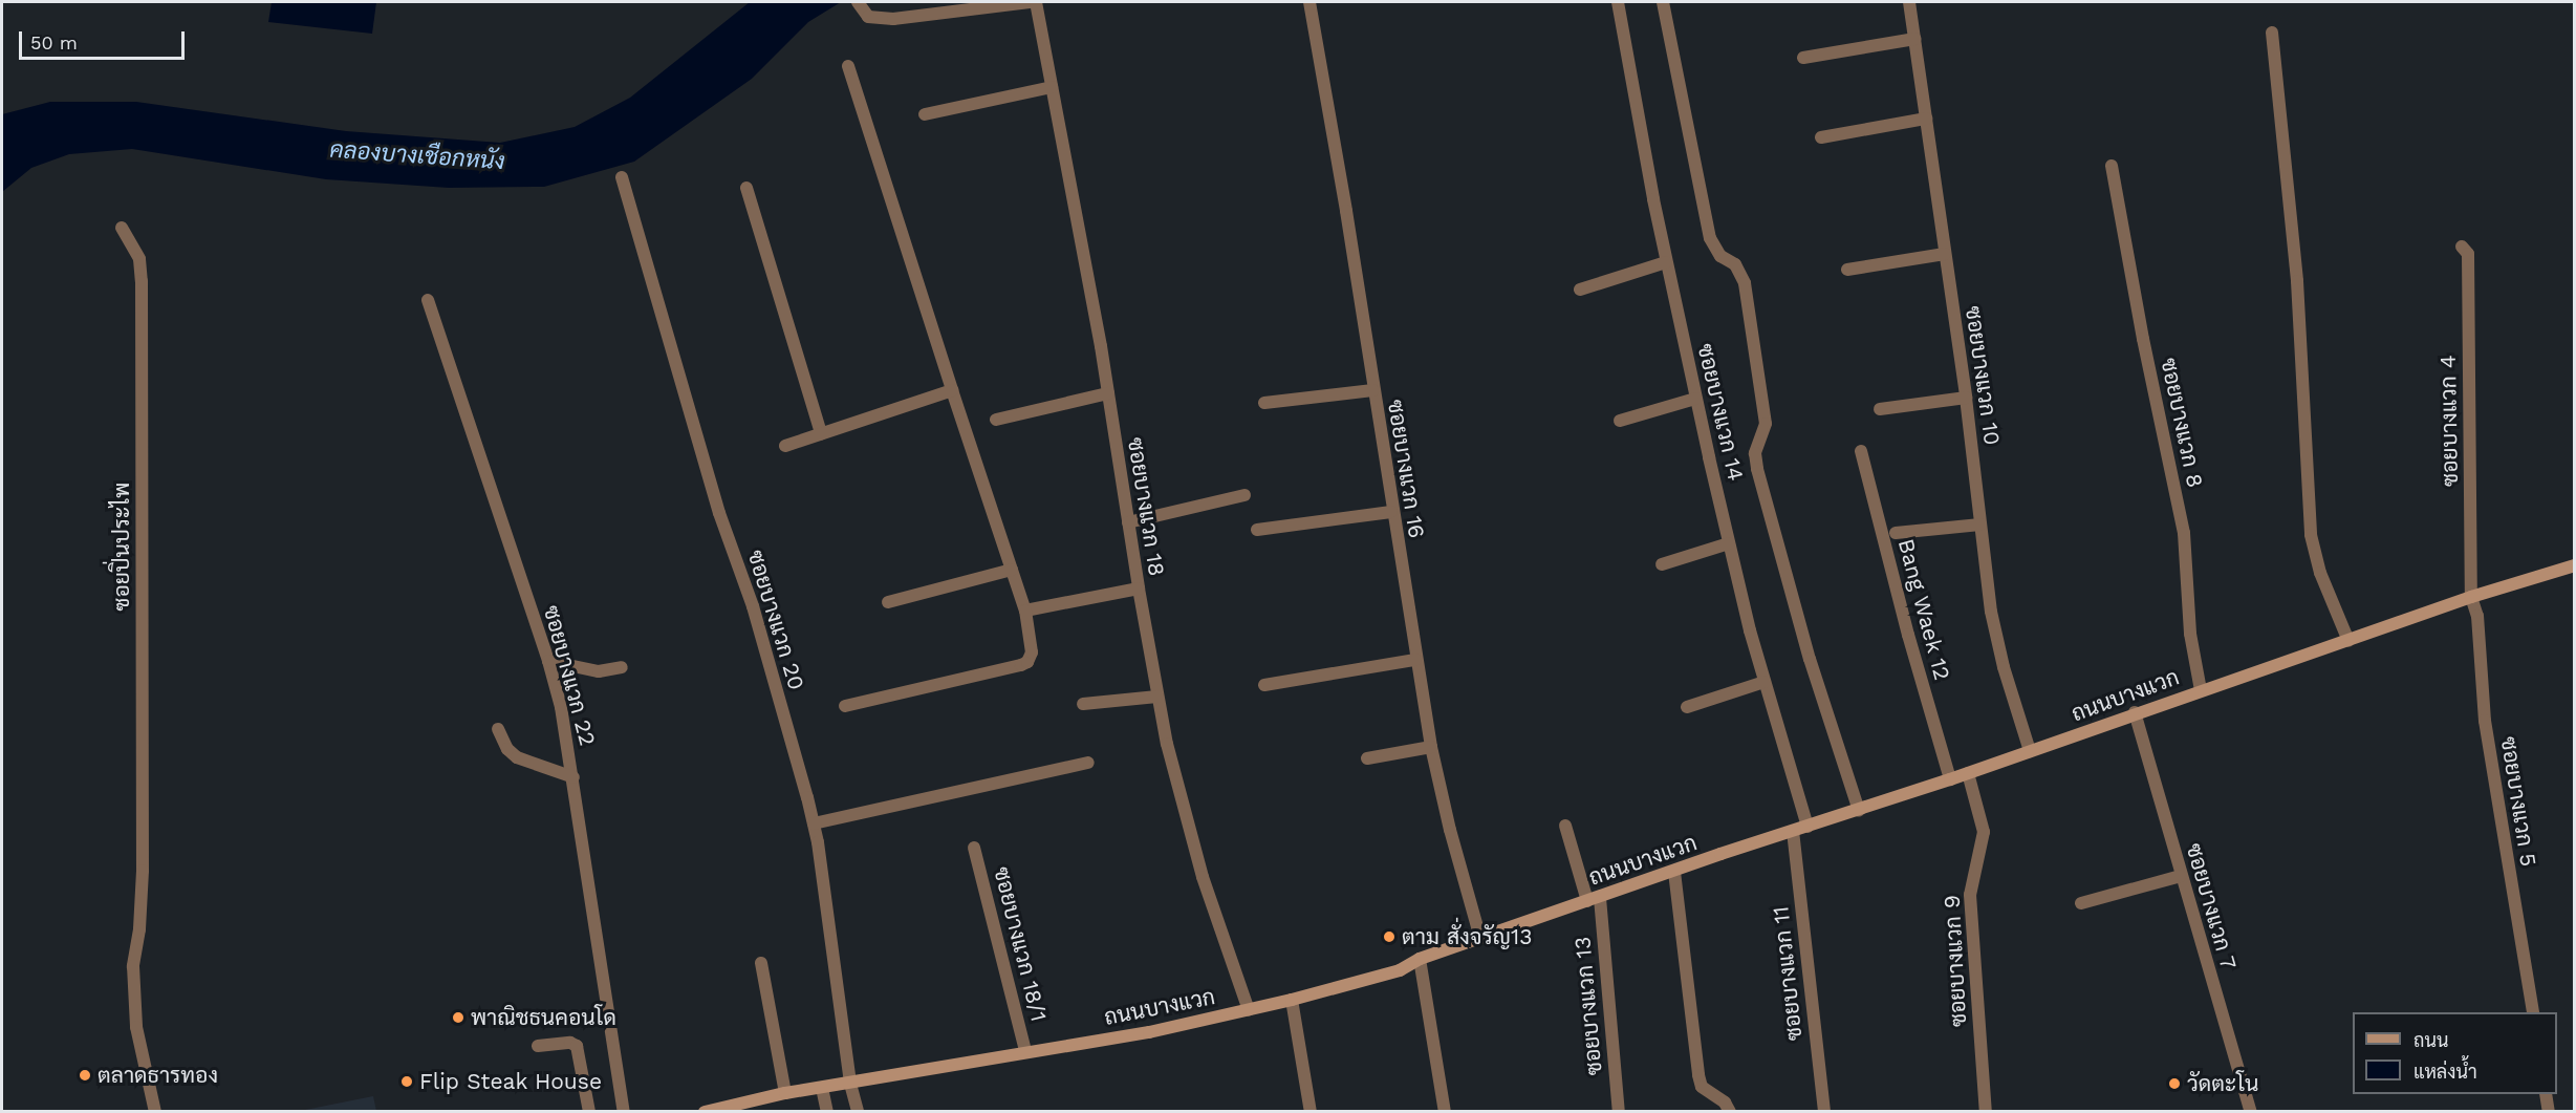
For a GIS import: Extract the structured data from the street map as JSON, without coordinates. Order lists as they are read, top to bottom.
{
  "streets": {
    "main road": ["ถนนบางแวก"],
    "street": [
      "ซอยบางแวก 10",
      "ซอยบางแวก 14",
      "ซอยบางแวก 4",
      "ซอยบางแวก 8",
      "ซอยบางแวก 16",
      "ซอยบางแวก 18",
      "ซอยปิ่นประไพ",
      "Bang Waek 12",
      "ซอยบางแวก 20",
      "ซอยบางแวก 22",
      "ซอยบางแวก 5",
      "ซอยบางแวก 7",
      "ซอยบางแวก 18/1",
      "ซอยบางแวก 9",
      "ซอยบางแวก 11",
      "ซอยบางแวก 13"
    ]
  },
  "crossings": [
    ["ซอยบางแวก 10", "ถนนบางแวก"],
    ["ซอยบางแวก 14", "ถนนบางแวก"],
    ["ซอยบางแวก 4", "ถนนบางแวก"],
    ["ซอยบางแวก 4", "ซอยบางแวก 5"],
    ["ซอยบางแวก 8", "ถนนบางแวก"],
    ["ซอยบางแวก 16", "ถนนบางแวก"],
    ["ซอยบางแวก 18", "ถนนบางแวก"],
    ["Bang Waek 12", "ถนนบางแวก"],
    ["ซอยบางแวก 20", "ถนนบางแวก"],
    ["ถนนบางแวก", "ซอยบางแวก 5"],
    ["ถนนบางแวก", "ซอยบางแวก 7"],
    ["ถนนบางแวก", "ซอยบางแวก 18/1"],
    ["ถนนบางแวก", "ซอยบางแวก 9"],
    ["ถนนบางแวก", "ซอยบางแวก 11"],
    ["ถนนบางแวก", "ซอยบางแวก 13"]
  ],
  "water": ["คลองบางเชือกหนัง"],
  "places": [
    "ตาม สั่งจรัญ13",
    "พาณิชธนคอนโด",
    "ตลาดธารทอง",
    "Flip Steak House",
    "วัดตะโน"
  ],
  "legend": ["ถนน", "แหล่งน้ำ"],
  "scale_bar": "50 m"
}
